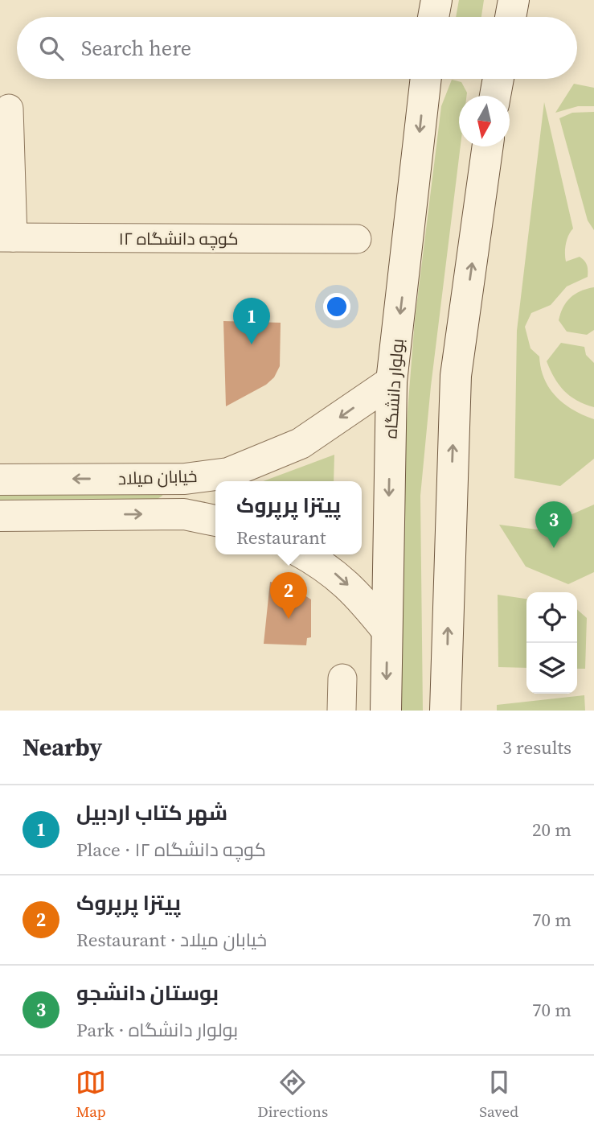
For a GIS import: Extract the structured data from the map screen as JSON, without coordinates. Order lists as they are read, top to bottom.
{
  "streets": {
    "main road": ["بولوار دانشگاه", "خیابان میلاد"],
    "street": ["کوچه دانشگاه ۱۲"]
  },
  "crossings": [
    ["بولوار دانشگاه", "خیابان میلاد"]
  ],
  "north": "bottom",
  "page": {
    "search": "Search here",
    "pins": ["1", "3", "2"],
    "popup": ["پیتزا پرپروک", "Restaurant"],
    "heading": ["Nearby", "3 results"],
    "list": [
      {
        "mark": "1",
        "name": "شهر کتاب اردبیل",
        "note": "Place · کوچه دانشگاه ۱۲",
        "value": "20 m"
      },
      {
        "mark": "2",
        "name": "پیتزا پرپروک",
        "note": "Restaurant · خیابان میلاد",
        "value": "70 m"
      },
      {
        "mark": "3",
        "name": "بوستان دانشجو",
        "note": "Park · بولوار دانشگاه",
        "value": "70 m"
      }
    ],
    "nav": ["Map", "Directions", "Saved"]
  }
}
